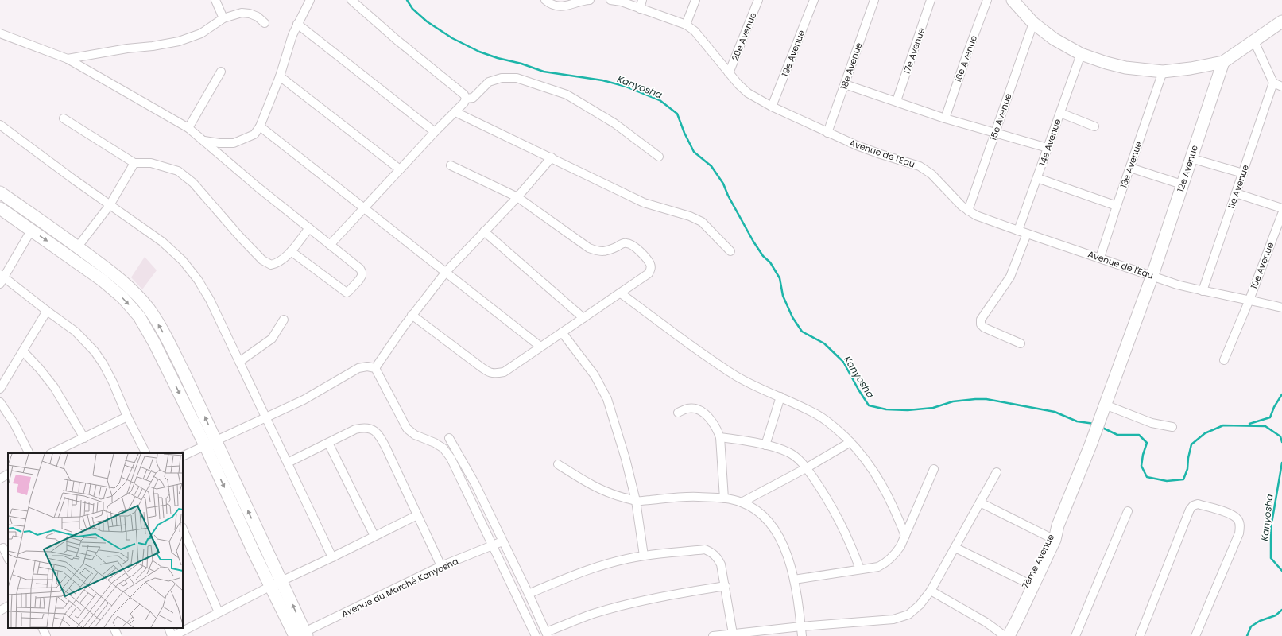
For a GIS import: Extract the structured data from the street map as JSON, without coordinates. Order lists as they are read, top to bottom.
{
  "streets": {
    "street": [
      "20e Avenue",
      "17e Avenue",
      "19e Avenue",
      "16e Avenue",
      "18e Avenue",
      "15e Avenue",
      "14e Avenue",
      "Avenue de l'Eau",
      "13e Avenue",
      "12e Avenue",
      "11e Avenue",
      "10e Avenue",
      "7ème Avenue",
      "Avenue du Marché Kanyosha"
    ]
  },
  "crossings": [
    ["20e Avenue", "Avenue de l'Eau"],
    ["19e Avenue", "Avenue de l'Eau"],
    ["18e Avenue", "Avenue de l'Eau"],
    ["15e Avenue", "Avenue de l'Eau"],
    ["14e Avenue", "Avenue de l'Eau"],
    ["Avenue de l'Eau", "13e Avenue"],
    ["Avenue de l'Eau", "12e Avenue"],
    ["Avenue de l'Eau", "11e Avenue"],
    ["Avenue de l'Eau", "10e Avenue"],
    ["12e Avenue", "7ème Avenue"]
  ],
  "water": ["Kanyosha"]
}
